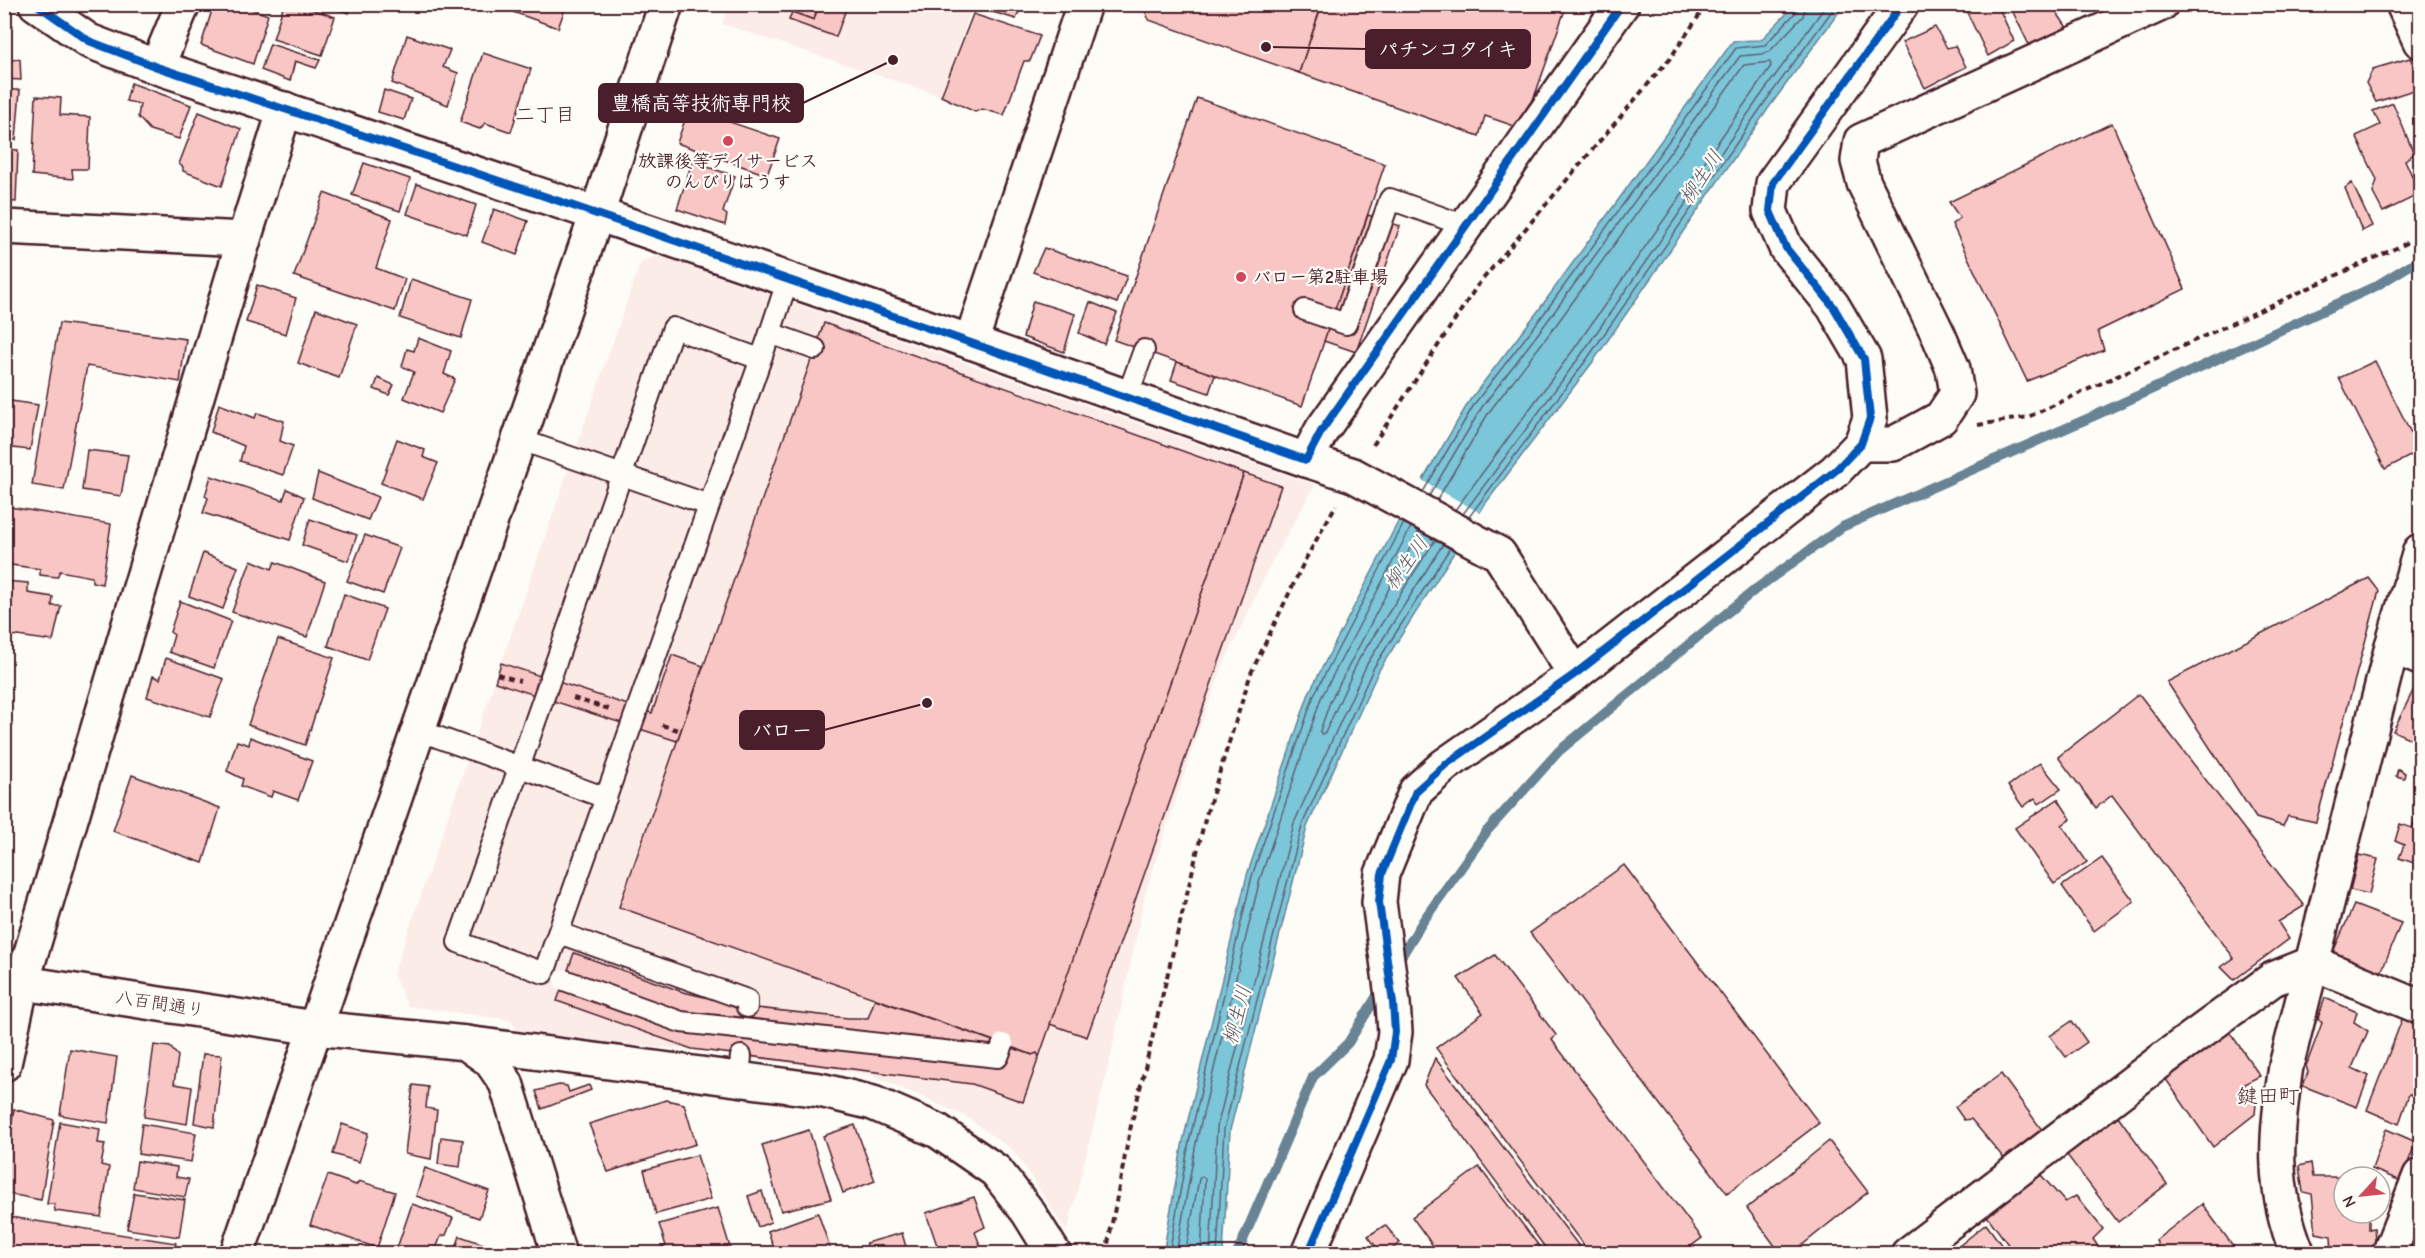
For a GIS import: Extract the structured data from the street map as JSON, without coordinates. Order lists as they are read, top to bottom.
{
  "streets": {
    "street": ["八百間通り"]
  },
  "districts": ["二丁目", "鍵田町"],
  "water": ["柳生川"],
  "places": [
    "パチンコタイキ",
    "豊橋高等技術専門校",
    "放課後等デイサービス のんびりはうす",
    "バロー第2駐車場",
    "バロー"
  ],
  "north": "bottom left"
}
